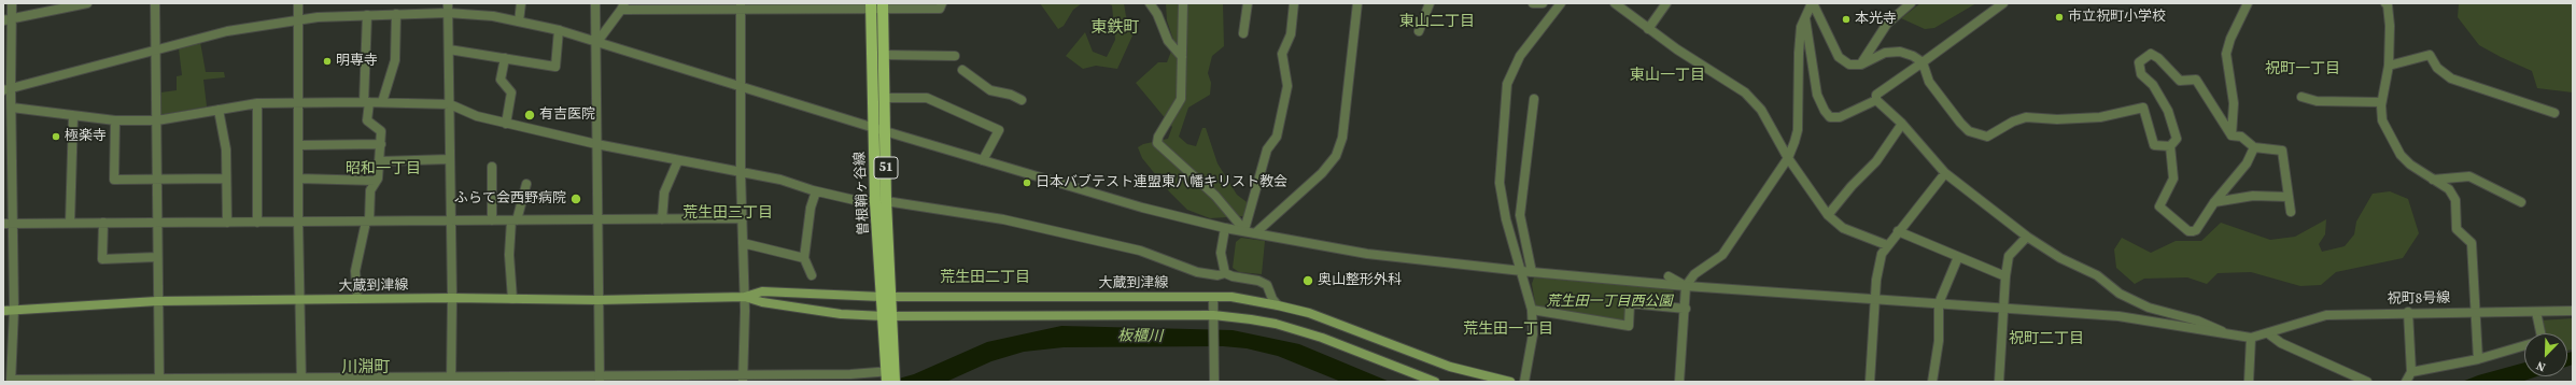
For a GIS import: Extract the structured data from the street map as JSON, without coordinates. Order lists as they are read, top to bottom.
{
  "streets": {
    "main road": ["51", "曽根鞘ヶ谷線", "大蔵到津線"],
    "street": ["祝町8号線"]
  },
  "crossings": [
    ["曽根鞘ヶ谷線", "大蔵到津線"]
  ],
  "districts": [
    "東山二丁目",
    "東鉄町",
    "祝町一丁目",
    "東山一丁目",
    "昭和一丁目",
    "荒生田三丁目",
    "荒生田二丁目",
    "荒生田一丁目",
    "祝町二丁目",
    "川淵町"
  ],
  "water": ["板櫃川"],
  "parks": ["荒生田一丁目西公園"],
  "places": [
    "市立祝町小学校",
    "本光寺",
    "明専寺",
    "有吉医院",
    "極楽寺",
    "日本バブテスト連盟東八幡キリスト教会",
    "ふらて会西野病院",
    "奥山整形外科"
  ],
  "north": "bottom left"
}
